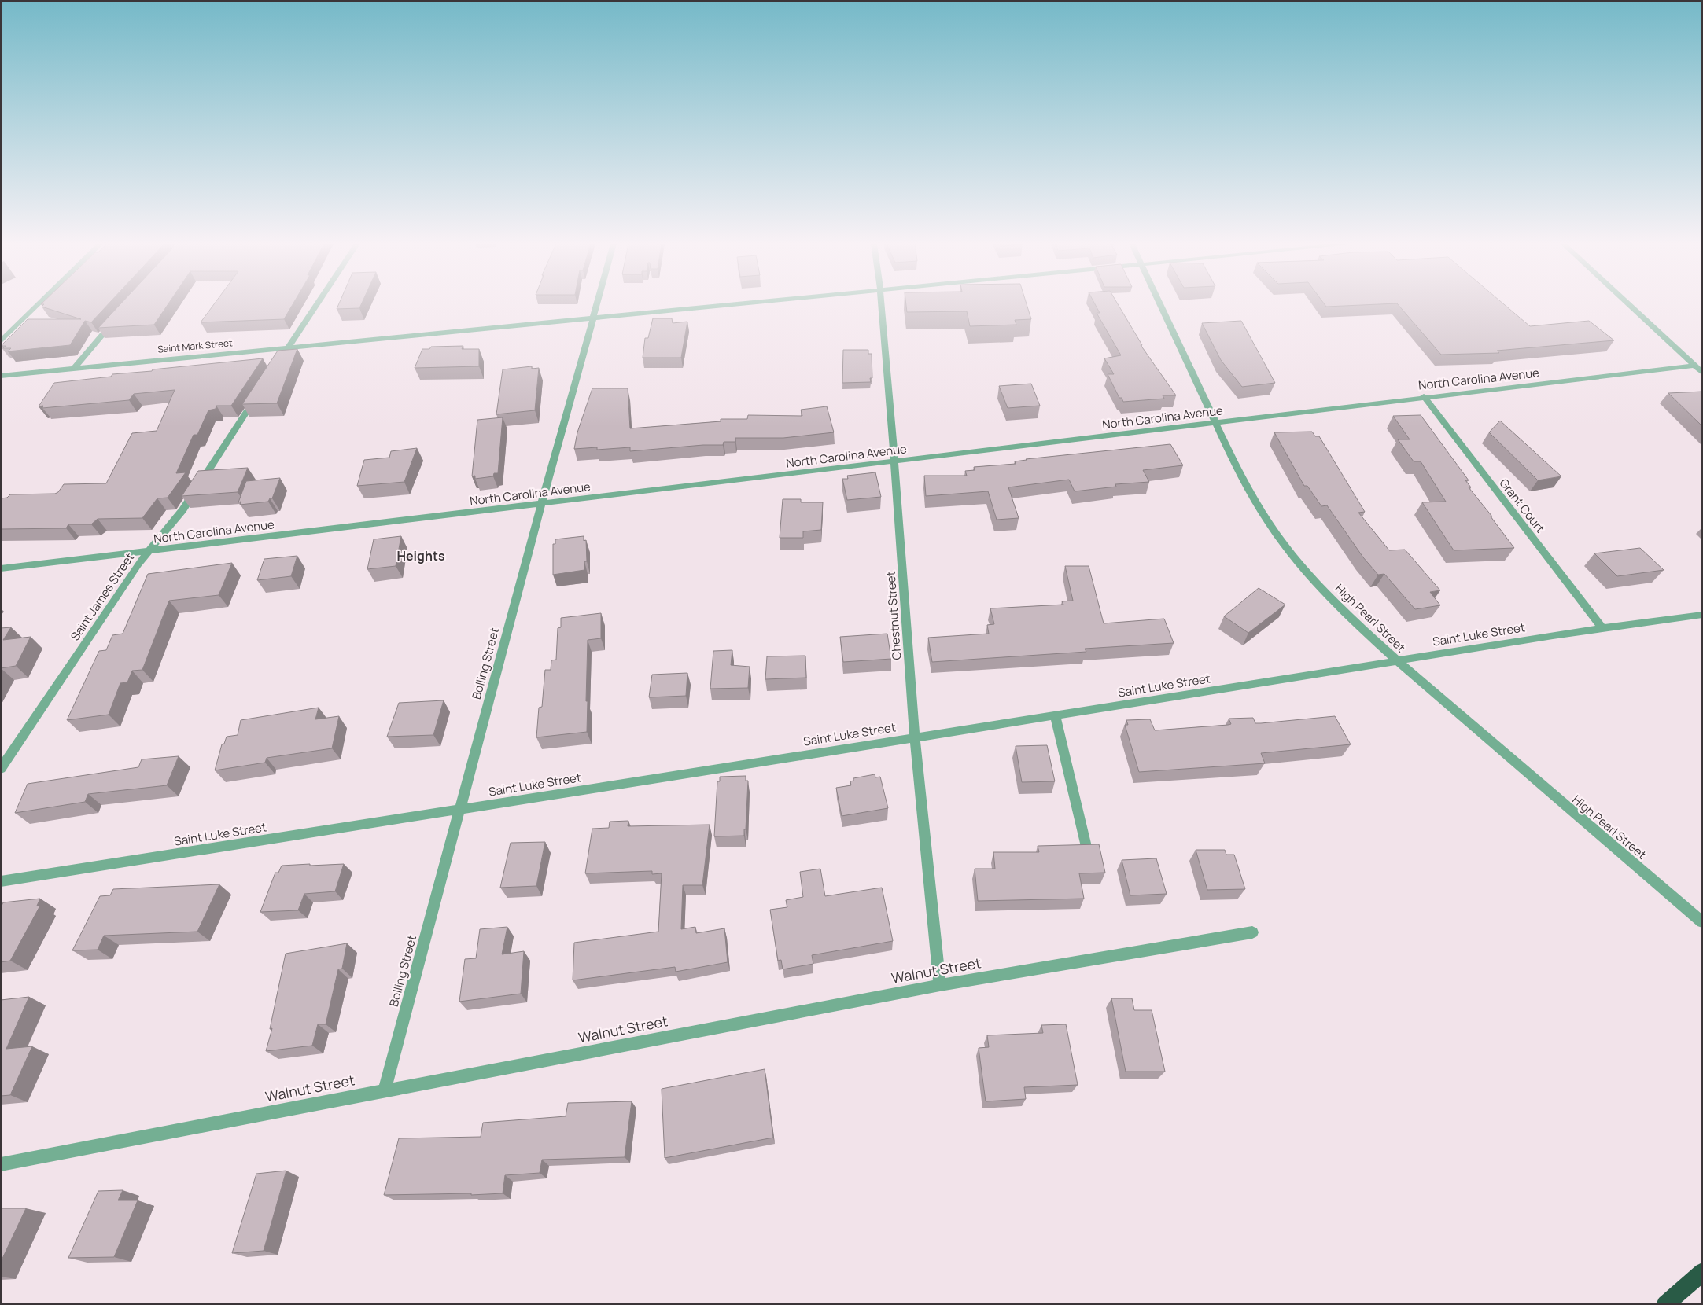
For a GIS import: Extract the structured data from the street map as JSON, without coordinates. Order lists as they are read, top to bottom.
{
  "streets": {
    "street": [
      "Saint Mark Street",
      "North Carolina Avenue",
      "Grant Court",
      "Saint James Street",
      "Chestnut Street",
      "High Pearl Street",
      "Saint Luke Street",
      "Bolling Street",
      "Walnut Street"
    ]
  },
  "crossings": [
    ["Saint Mark Street", "Bolling Street"],
    ["North Carolina Avenue", "Grant Court"],
    ["North Carolina Avenue", "Saint James Street"],
    ["North Carolina Avenue", "Chestnut Street"],
    ["North Carolina Avenue", "High Pearl Street"],
    ["North Carolina Avenue", "Bolling Street"],
    ["Grant Court", "Saint Luke Street"],
    ["Chestnut Street", "Saint Luke Street"],
    ["Chestnut Street", "Walnut Street"],
    ["High Pearl Street", "Saint Luke Street"],
    ["Saint Luke Street", "Bolling Street"],
    ["Bolling Street", "Walnut Street"]
  ],
  "districts": ["Heights"]
}
